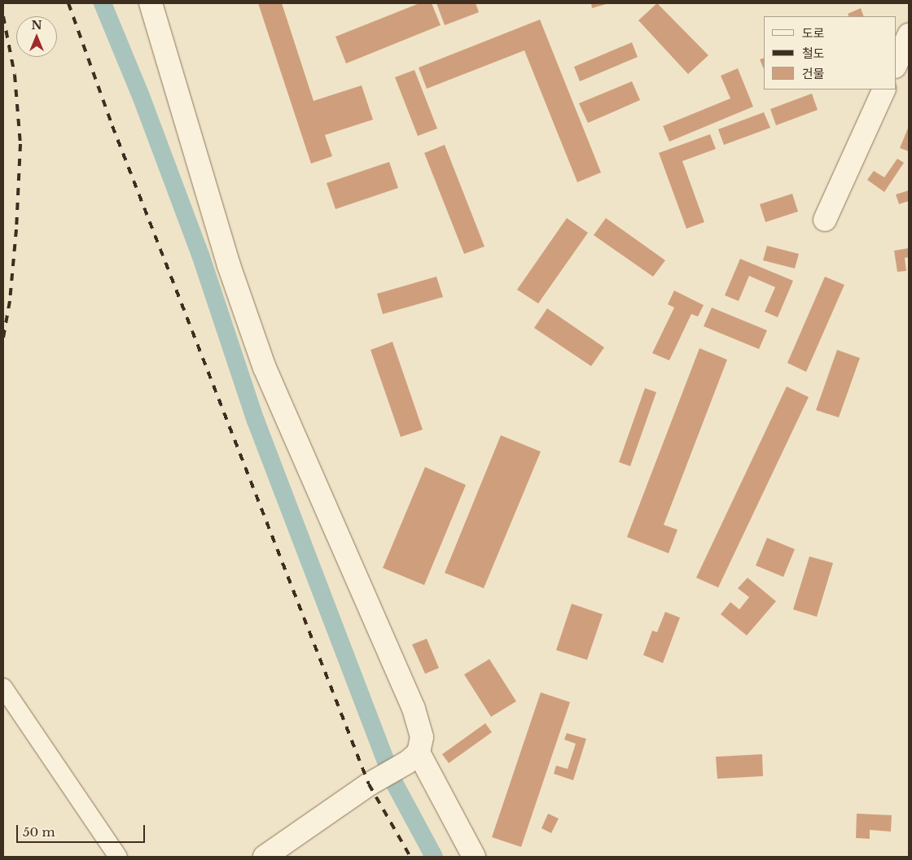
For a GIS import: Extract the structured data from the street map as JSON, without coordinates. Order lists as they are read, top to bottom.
{
  "legend": ["도로", "철도", "건물"],
  "scale_bar": "50 m",
  "north": "top"
}
